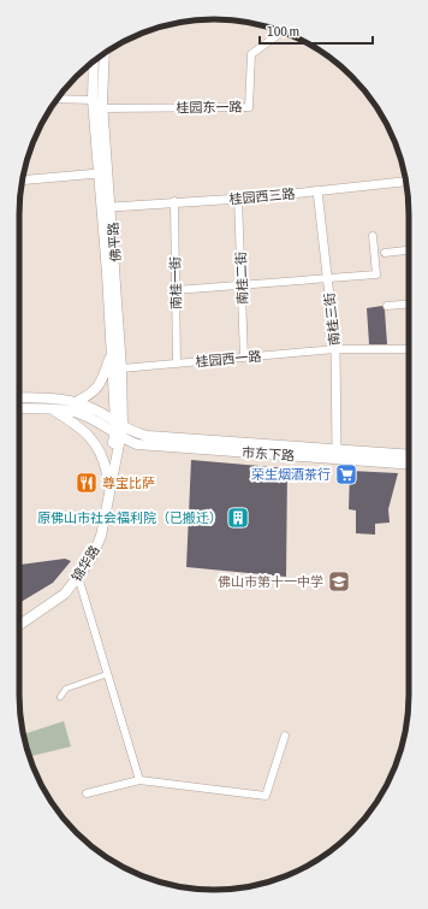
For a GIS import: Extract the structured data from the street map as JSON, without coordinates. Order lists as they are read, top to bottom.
{
  "streets": {
    "main road": ["佛平路", "市东下路", "锦华路"],
    "street": [
      "桂园东一路",
      "桂园西三路",
      "南桂二街",
      "南桂一街",
      "南桂三街",
      "桂园西一路"
    ]
  },
  "crossings": [
    ["桂园东一路", "佛平路"],
    ["桂园西三路", "佛平路"],
    ["桂园西三路", "南桂二街"],
    ["桂园西三路", "南桂一街"],
    ["桂园西三路", "南桂三街"],
    ["佛平路", "桂园西一路"],
    ["佛平路", "市东下路"],
    ["佛平路", "锦华路"],
    ["南桂二街", "桂园西一路"],
    ["南桂一街", "桂园西一路"],
    ["南桂三街", "桂园西一路"],
    ["南桂三街", "市东下路"],
    ["市东下路", "锦华路"]
  ],
  "places": {
    "supermarket": ["荣生烟酒茶行"],
    "restaurant": ["尊宝比萨"],
    "building": ["原佛山市社会福利院（已搬迁）"],
    "school or university": ["佛山市第十一中学"]
  },
  "scale_bar": "100 m"
}
